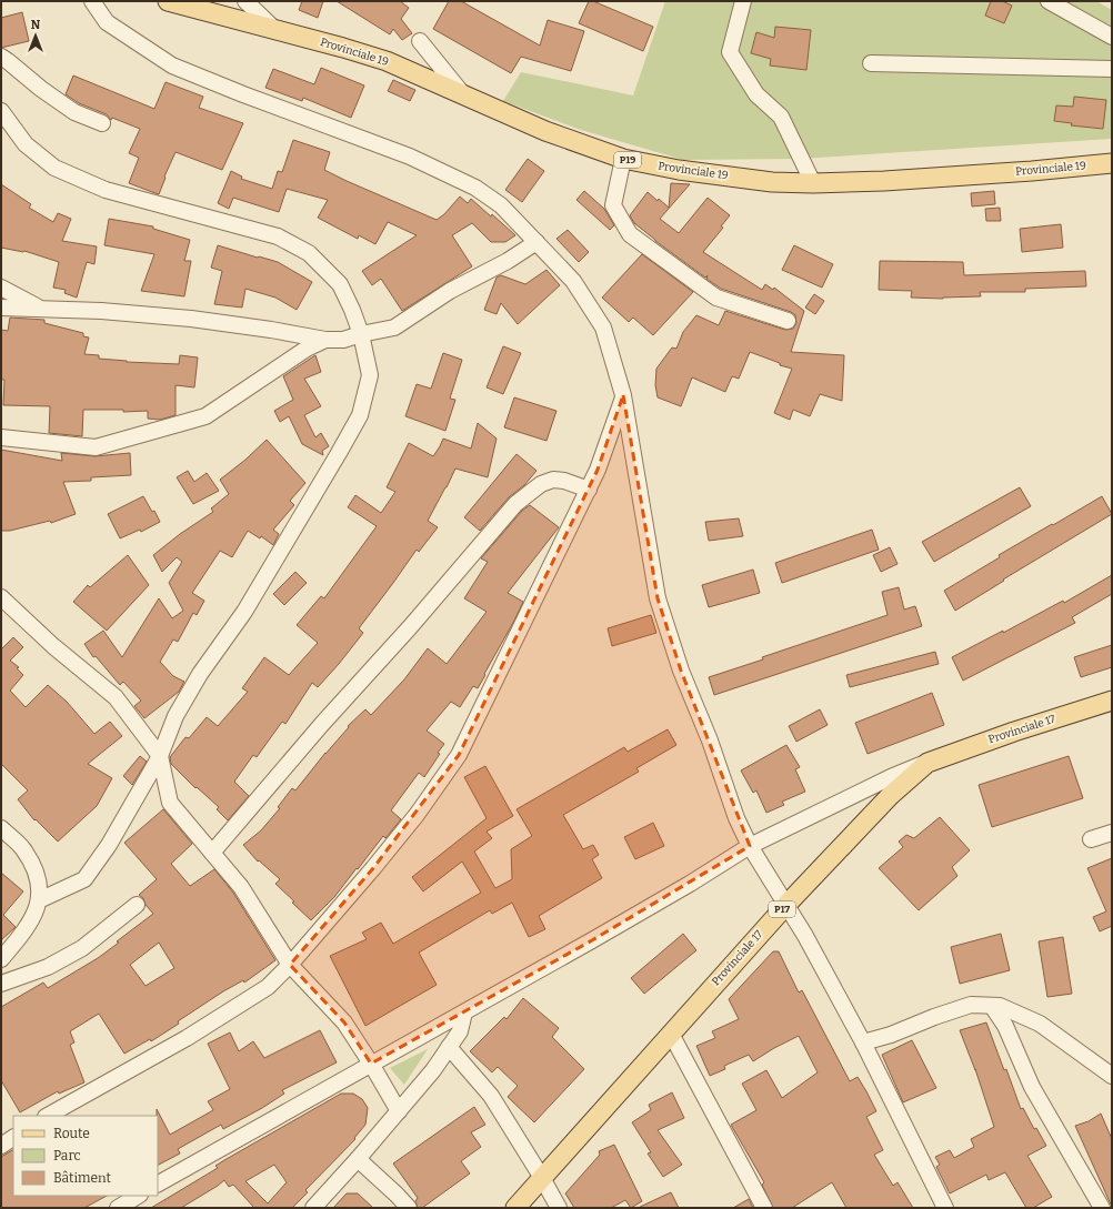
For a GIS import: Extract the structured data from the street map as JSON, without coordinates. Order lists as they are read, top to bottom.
{
  "streets": {
    "main road": [
      "Provinciale 19",
      "P19",
      "Provinciale 17",
      "P17"
    ]
  },
  "legend": ["Route", "Parc", "Bâtiment"],
  "north": "top"
}
